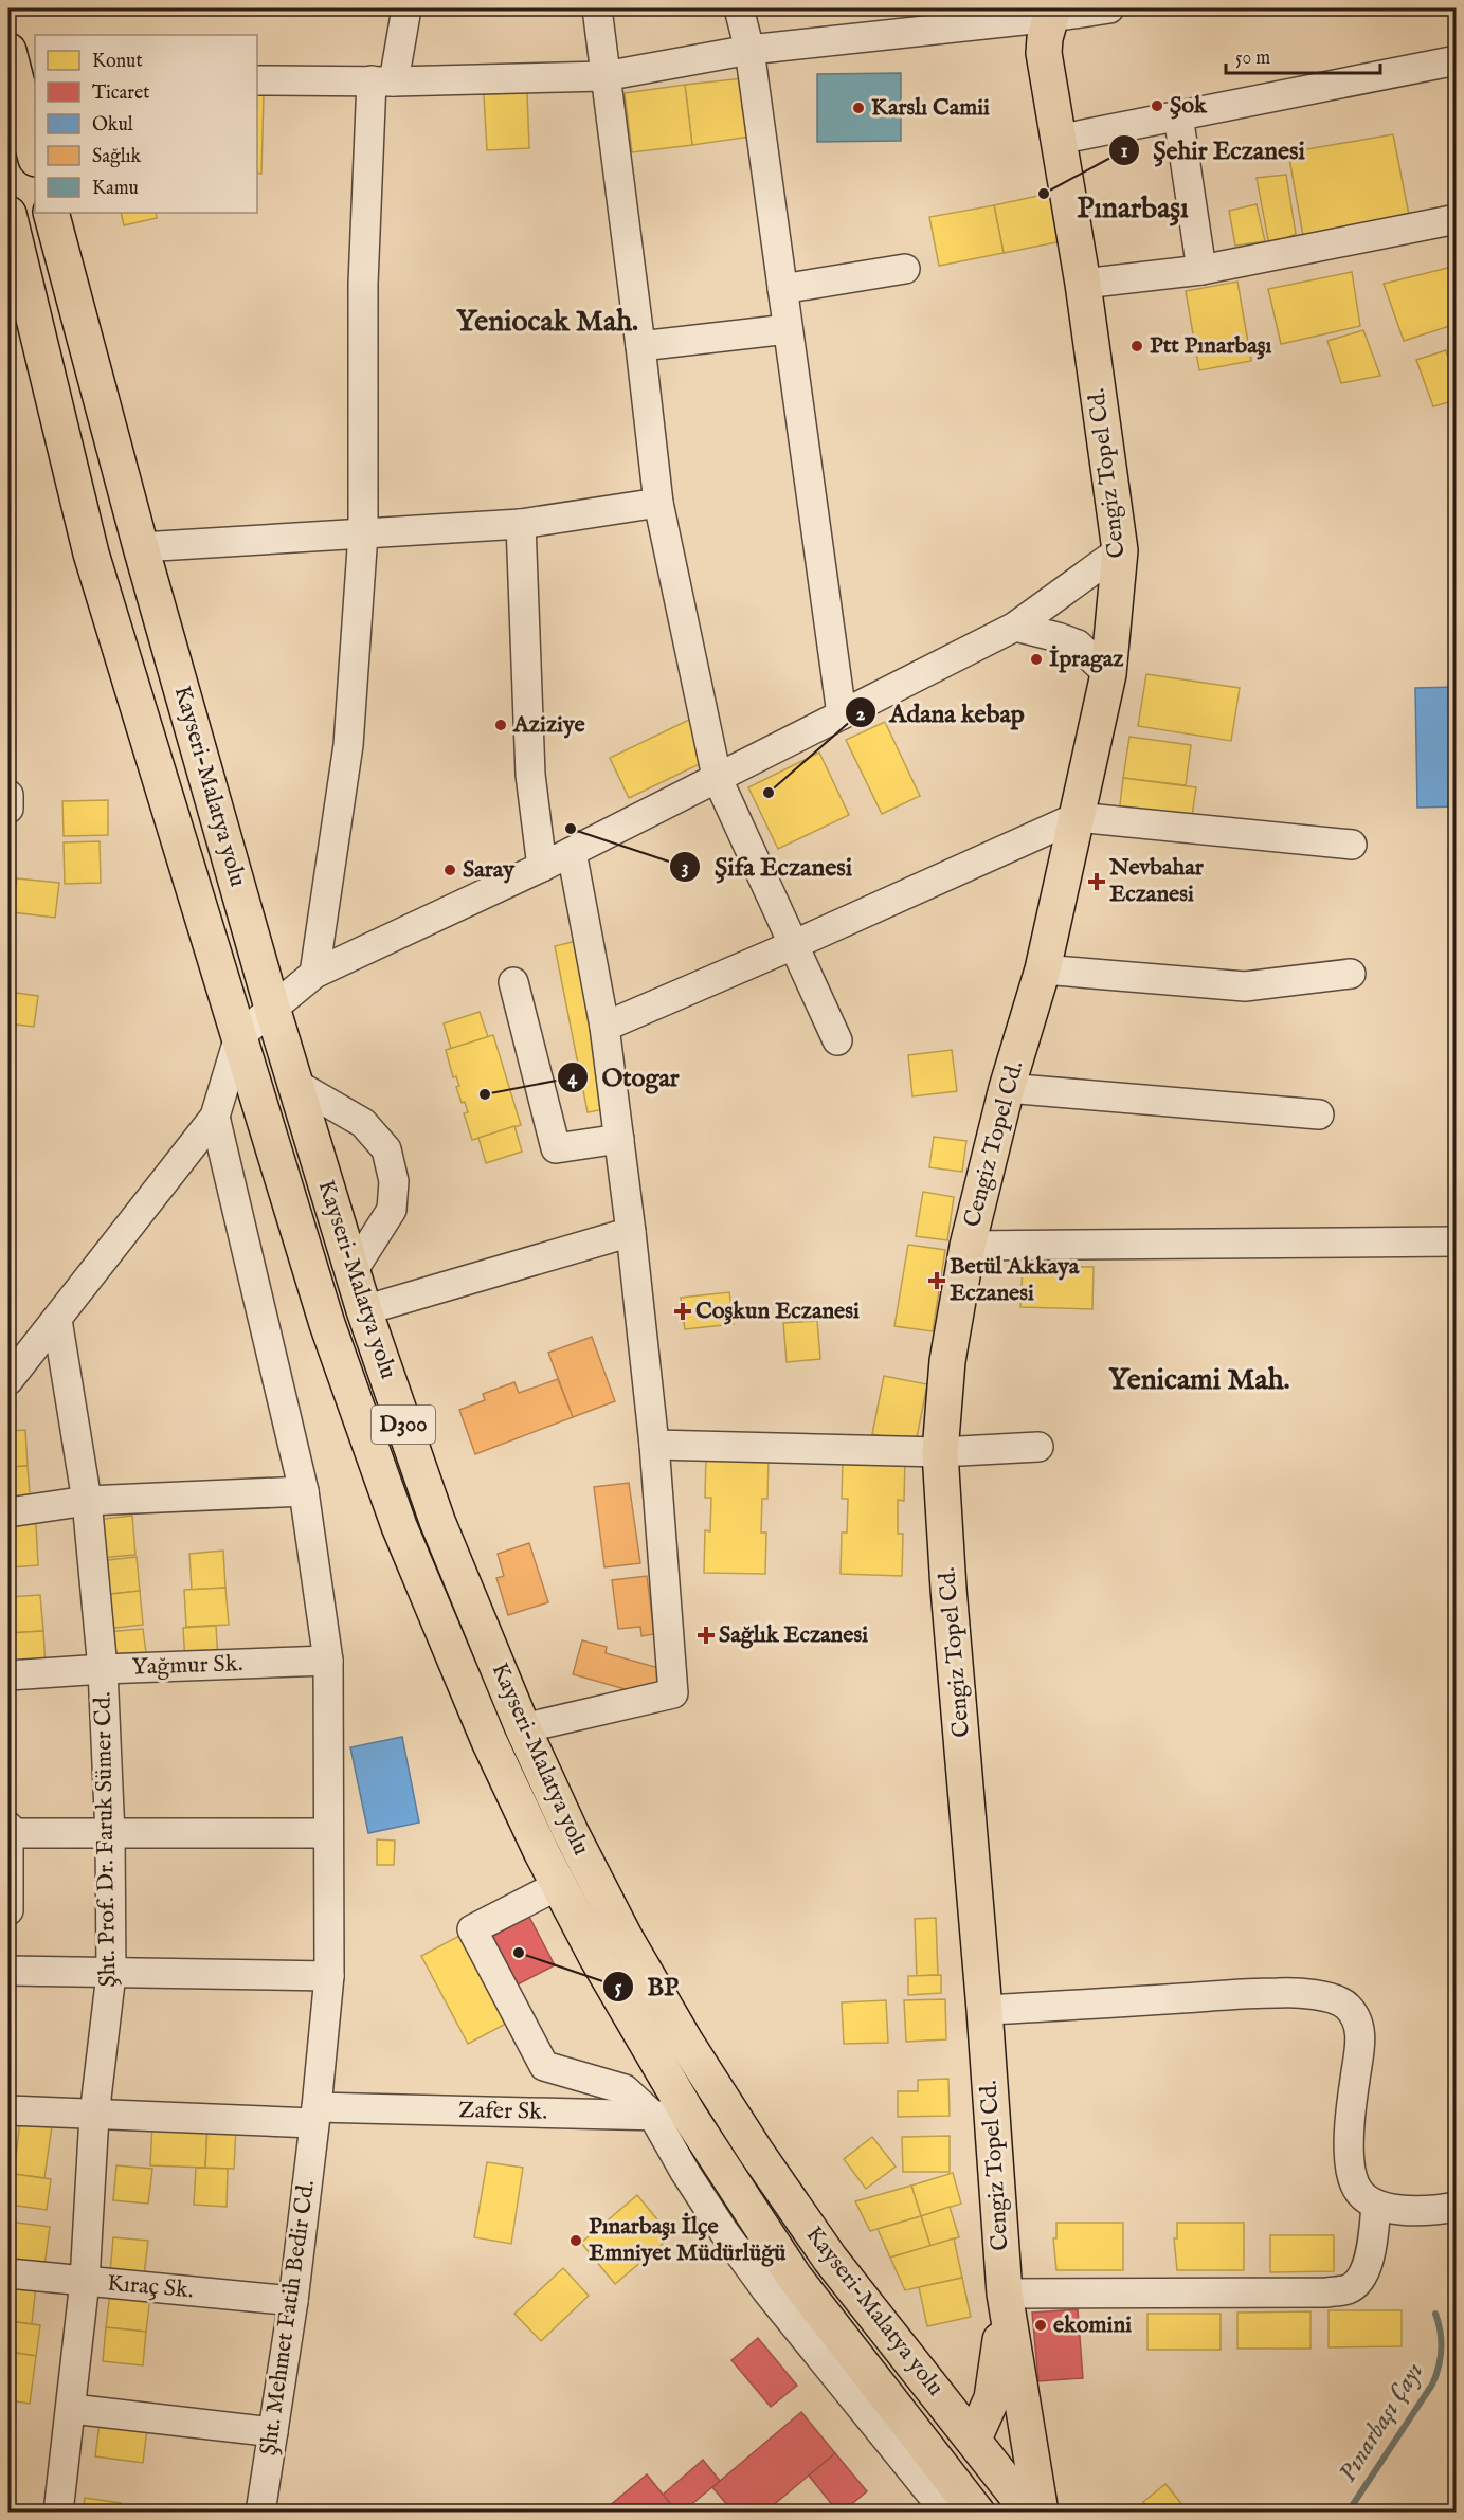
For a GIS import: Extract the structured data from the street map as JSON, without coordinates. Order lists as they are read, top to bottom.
{
  "streets": {
    "main road": ["Cengiz Topel Cd.", "Kayseri-Malatya yolu", "D300"],
    "street": [
      "Yağmur Sk.",
      "Şht. Prof. Dr. Faruk Sümer Cd.",
      "Zafer Sk.",
      "Kıraç Sk.",
      "Şht. Mehmet Fatih Bedir Cd."
    ]
  },
  "crossings": [
    ["Kayseri-Malatya yolu", "Zafer Sk."],
    ["Yağmur Sk.", "Şht. Prof. Dr. Faruk Sümer Cd."],
    ["Yağmur Sk.", "Şht. Mehmet Fatih Bedir Cd."],
    ["Şht. Prof. Dr. Faruk Sümer Cd.", "Zafer Sk."],
    ["Şht. Prof. Dr. Faruk Sümer Cd.", "Kıraç Sk."],
    ["Zafer Sk.", "Şht. Mehmet Fatih Bedir Cd."],
    ["Kıraç Sk.", "Şht. Mehmet Fatih Bedir Cd."]
  ],
  "districts": ["Pınarbaşı", "Yeniocak Mah.", "Yenicami Mah."],
  "water": ["Pınarbaşı Çayı"],
  "places": {
    "other": [
      "Şok",
      "Karslı Camii",
      "Şehir Eczanesi",
      "Ptt Pınarbaşı",
      "İpragaz",
      "Aziziye",
      "Adana kebap",
      "Şifa Eczanesi",
      "Saray",
      "Otogar",
      "BP",
      "Pınarbaşı İlçe Emniyet Müdürlüğü",
      "ekomini"
    ],
    "health": [
      "Nevbahar Eczanesi",
      "Betül Akkaya Eczanesi",
      "Coşkun Eczanesi",
      "Sağlık Eczanesi"
    ]
  },
  "legend": [
    "Konut",
    "Ticaret",
    "Okul",
    "Sağlık",
    "Kamu"
  ],
  "scale_bar": "50 m"
}
